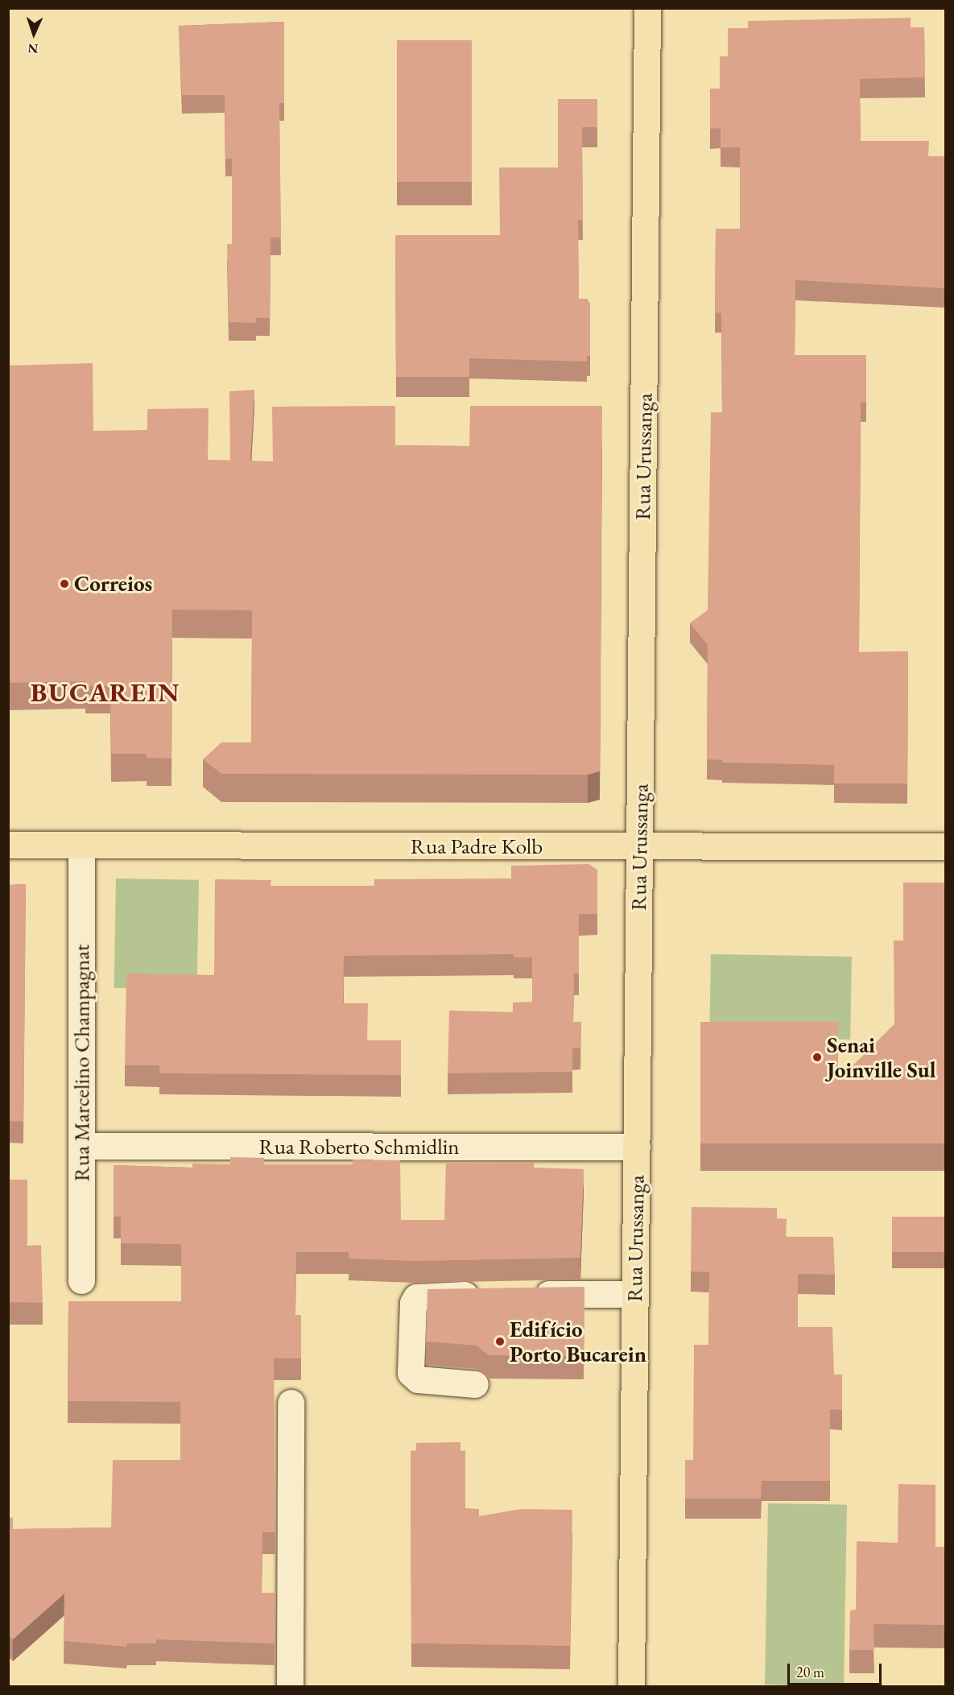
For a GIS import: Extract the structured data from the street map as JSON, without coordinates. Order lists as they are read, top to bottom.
{
  "streets": {
    "main road": ["Rua Urussanga", "Rua Padre Kolb"],
    "street": ["Rua Marcelino Champagnat", "Rua Roberto Schmidlin"]
  },
  "crossings": [
    ["Rua Urussanga", "Rua Padre Kolb"],
    ["Rua Urussanga", "Rua Roberto Schmidlin"],
    ["Rua Padre Kolb", "Rua Marcelino Champagnat"],
    ["Rua Marcelino Champagnat", "Rua Roberto Schmidlin"]
  ],
  "districts": ["BUCAREIN"],
  "places": ["Correios", "Senai Joinville Sul", "Edifício Porto Bucarein"],
  "scale_bar": "20 m",
  "north": "bottom"
}
